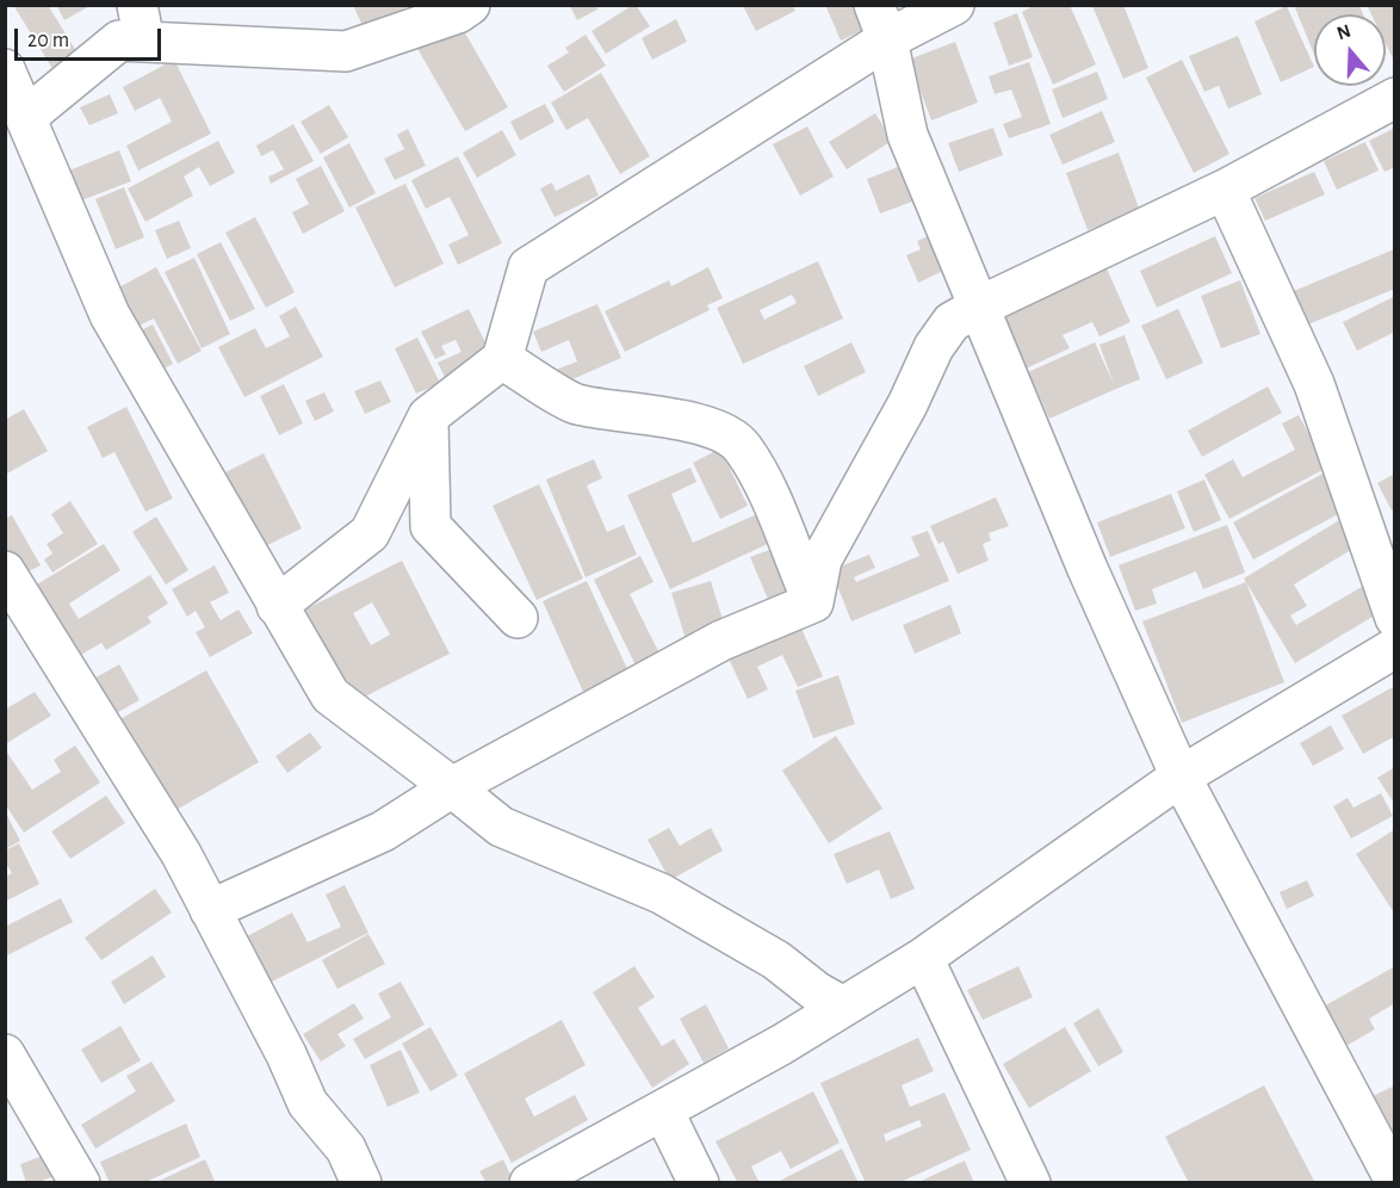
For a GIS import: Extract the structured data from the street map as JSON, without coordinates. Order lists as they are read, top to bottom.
{
  "scale_bar": "20 m",
  "north": "top"
}
